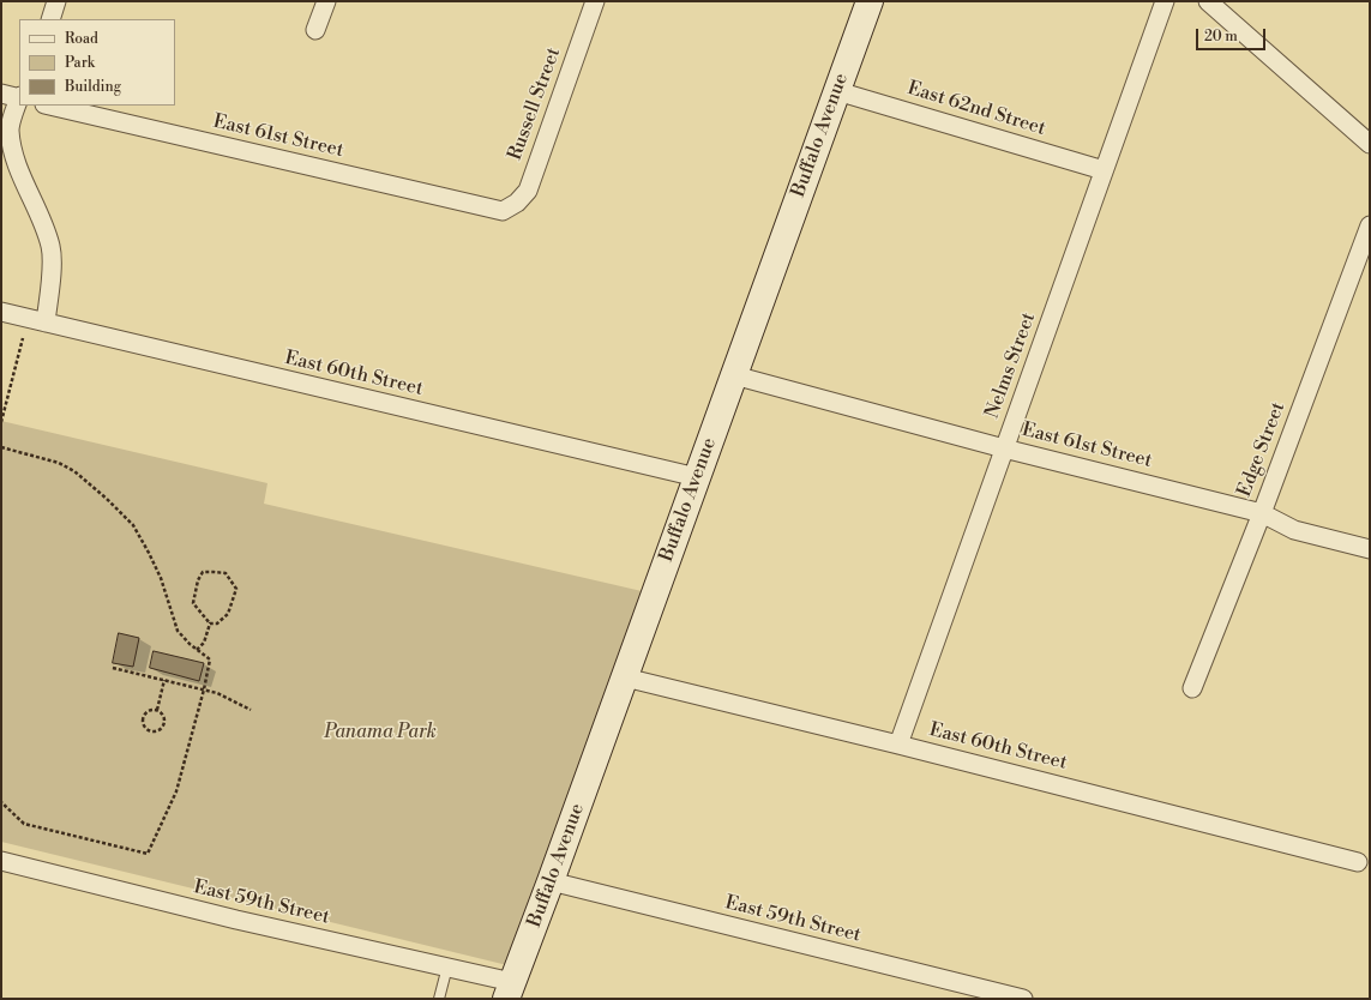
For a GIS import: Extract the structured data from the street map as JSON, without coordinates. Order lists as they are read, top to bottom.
{
  "streets": {
    "street": [
      "Russell Street",
      "East 62nd Street",
      "Buffalo Avenue",
      "East 61st Street",
      "Nelms Street",
      "East 60th Street",
      "Edge Street",
      "East 59th Street"
    ]
  },
  "crossings": [
    ["Russell Street", "East 61st Street"],
    ["East 62nd Street", "Buffalo Avenue"],
    ["East 62nd Street", "Nelms Street"],
    ["Buffalo Avenue", "East 61st Street"],
    ["Buffalo Avenue", "East 60th Street"],
    ["Buffalo Avenue", "East 59th Street"],
    ["East 61st Street", "Nelms Street"],
    ["East 61st Street", "Edge Street"],
    ["Nelms Street", "East 60th Street"]
  ],
  "parks": ["Panama Park"],
  "legend": ["Road", "Park", "Building"],
  "scale_bar": "20 m"
}
